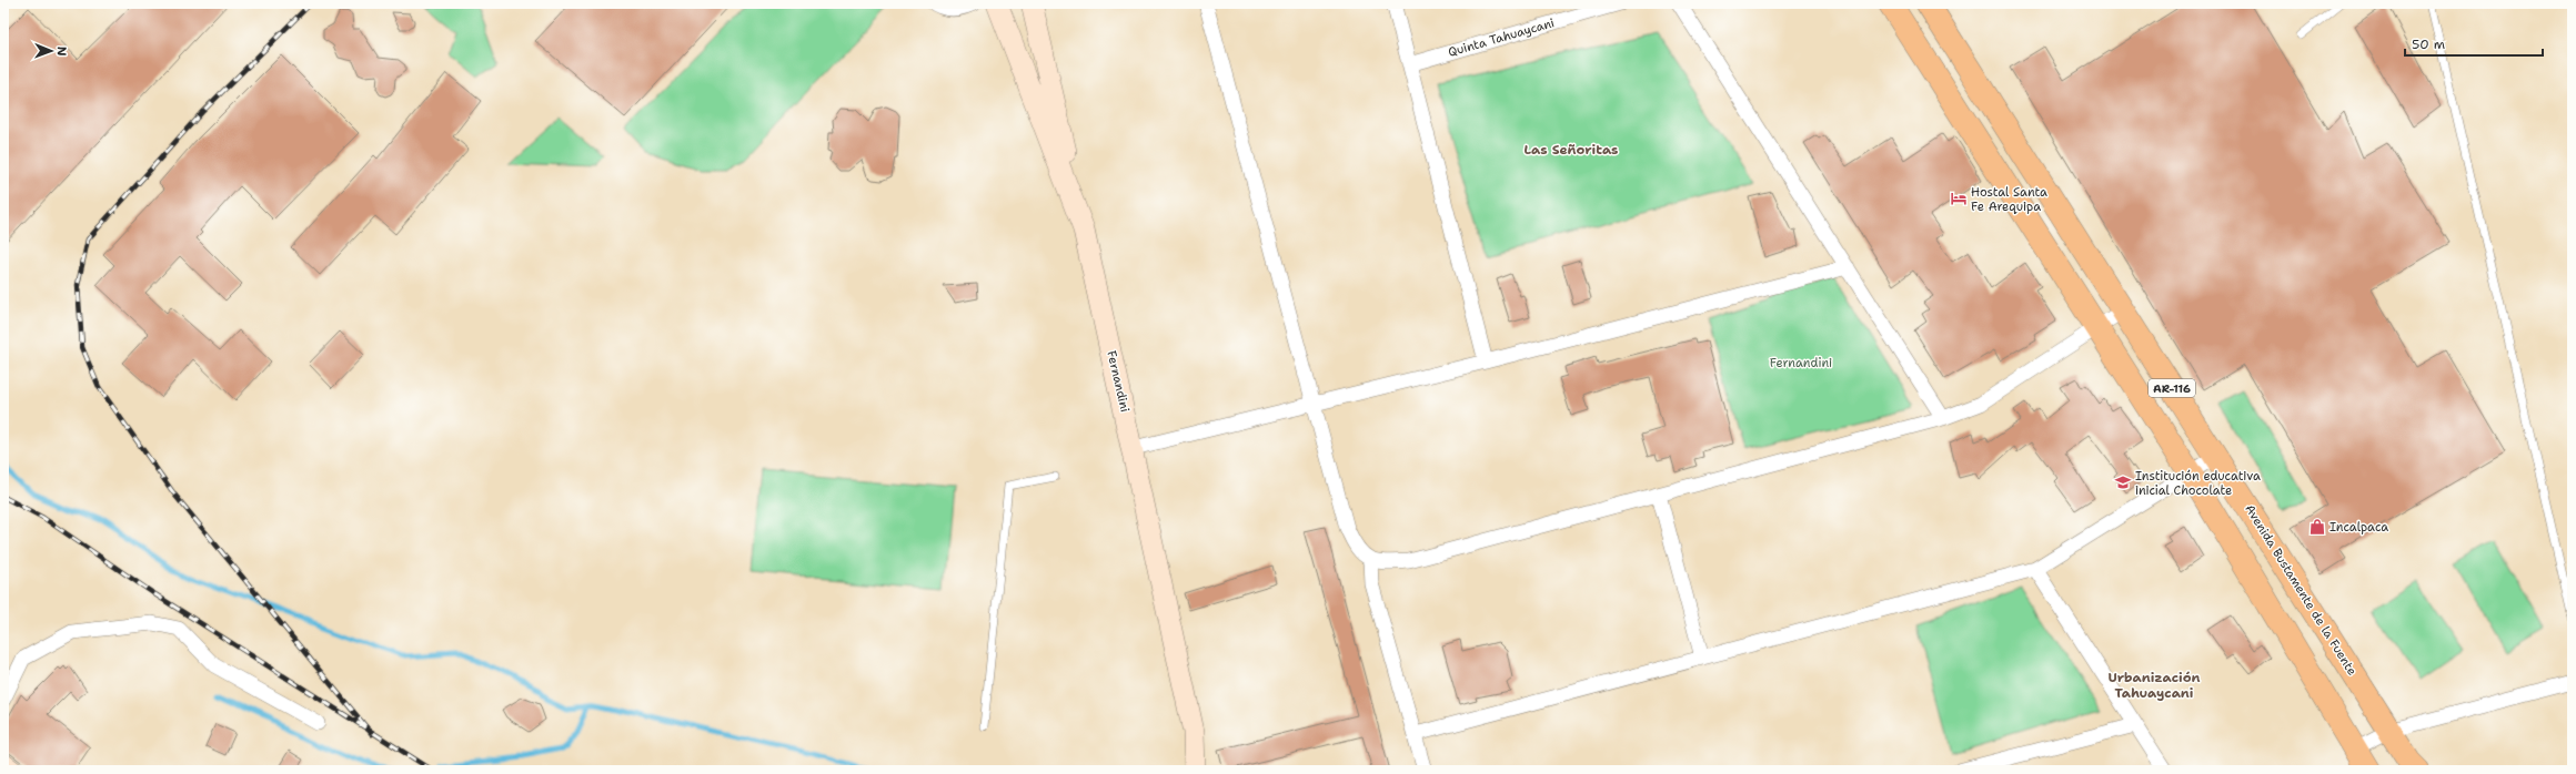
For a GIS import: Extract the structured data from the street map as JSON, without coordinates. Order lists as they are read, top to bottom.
{
  "streets": {
    "main road": ["AR-116", "Avenida Bustamente de la Fuente"],
    "street": ["Quinta Tahuaycani", "Fernandini"]
  },
  "districts": ["Las Señoritas", "Urbanización Tahuaycani"],
  "parks": ["Fernandini"],
  "places": {
    "hotel": ["Hostal Santa Fe Arequipa"],
    "school or university": ["Institución educativa inicial Chocolate"],
    "shop": ["Incalpaca"]
  },
  "scale_bar": "50 m",
  "north": "right"
}
